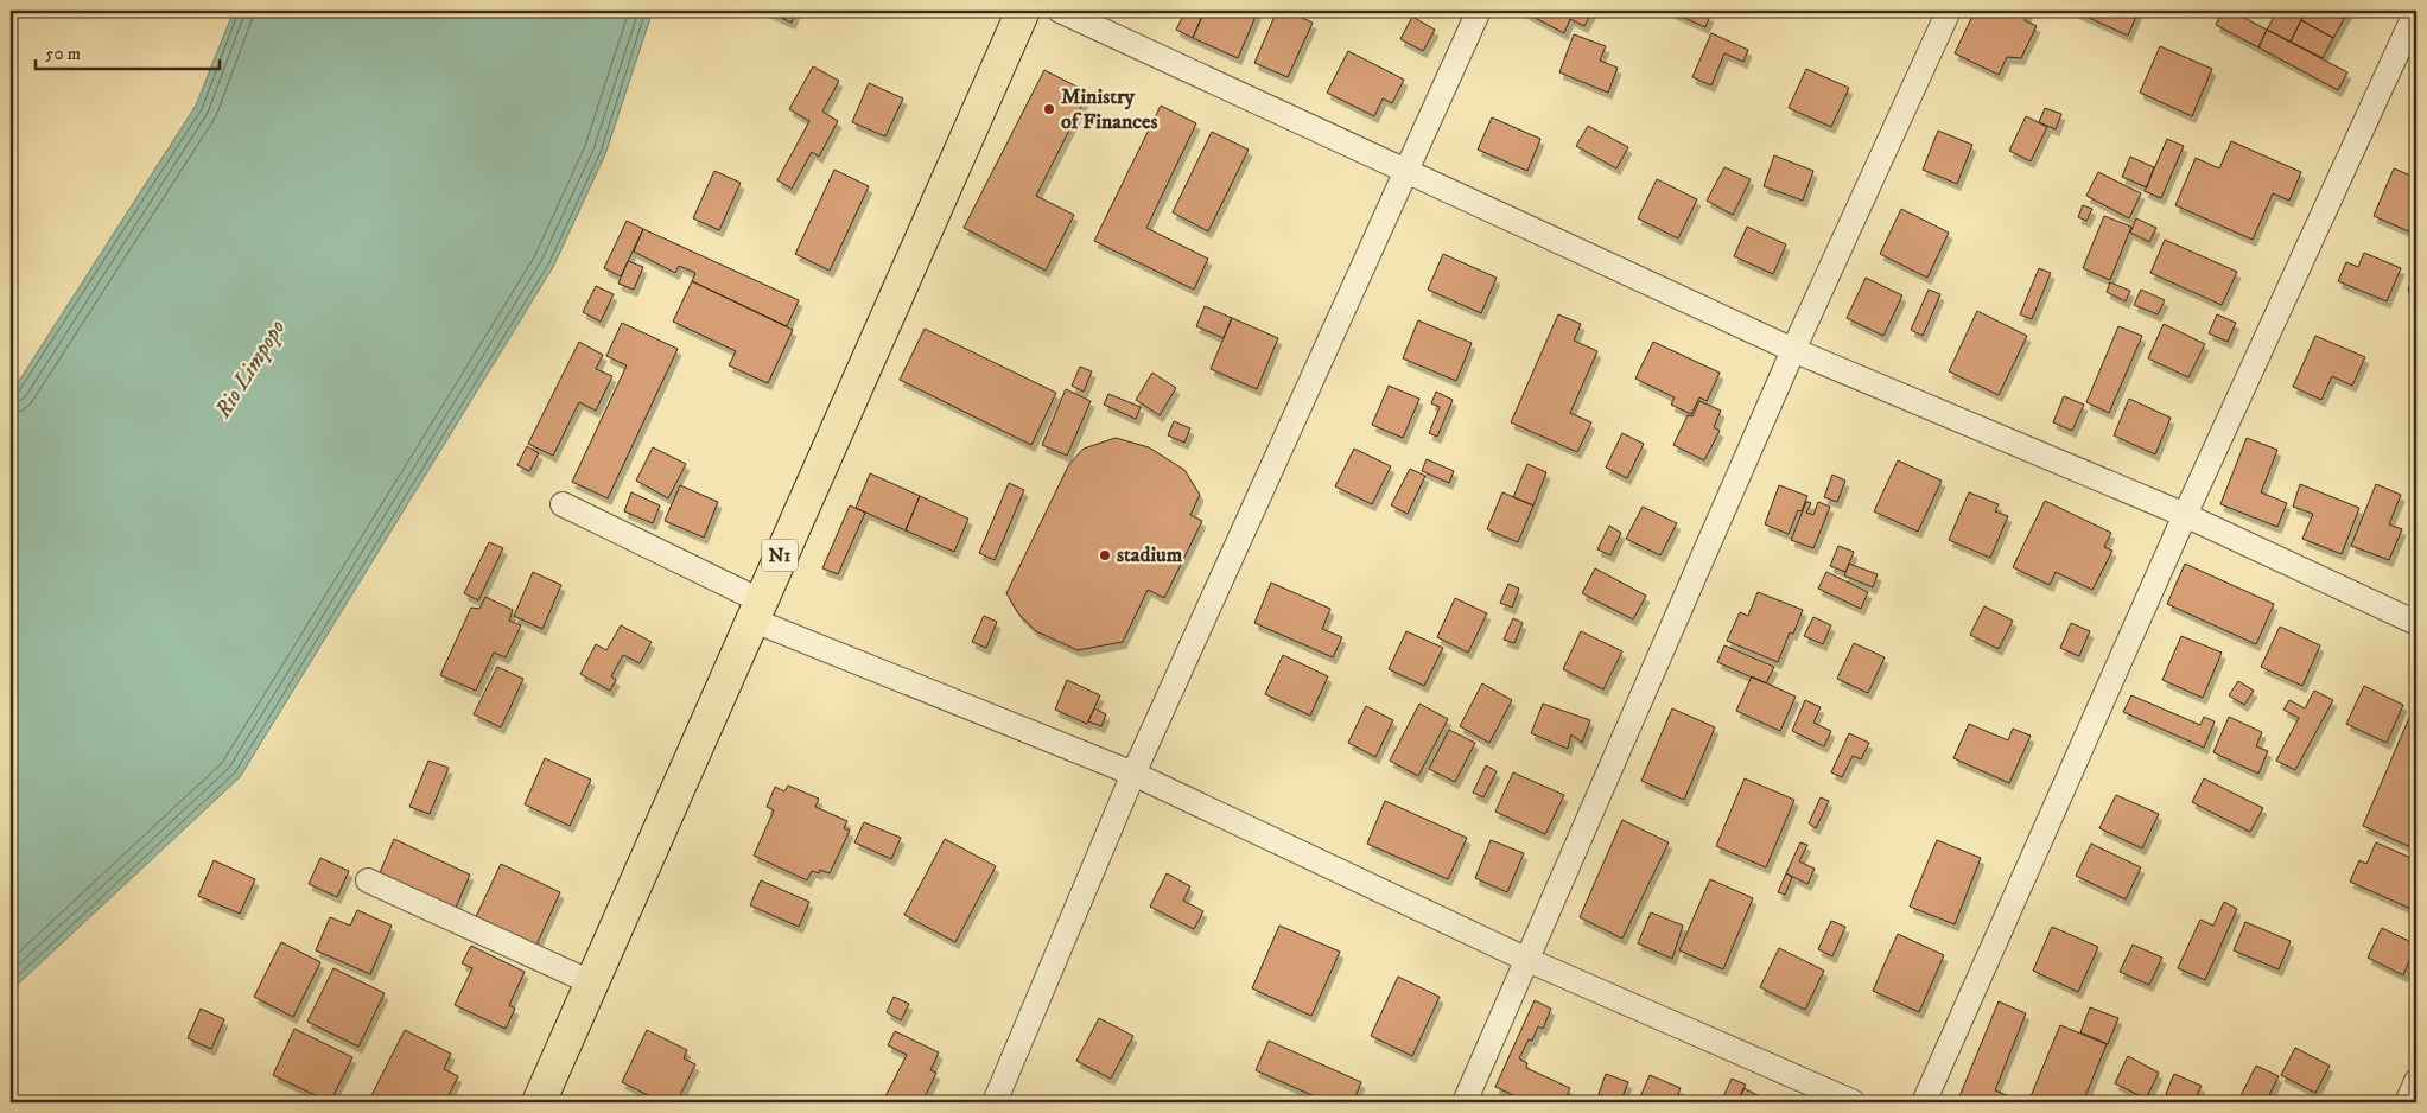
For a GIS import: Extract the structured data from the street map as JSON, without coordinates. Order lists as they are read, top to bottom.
{
  "streets": {
    "highway": ["N1"]
  },
  "water": ["Rio Limpopo"],
  "places": ["Ministry of Finances", "stadium"],
  "scale_bar": "50 m"
}
